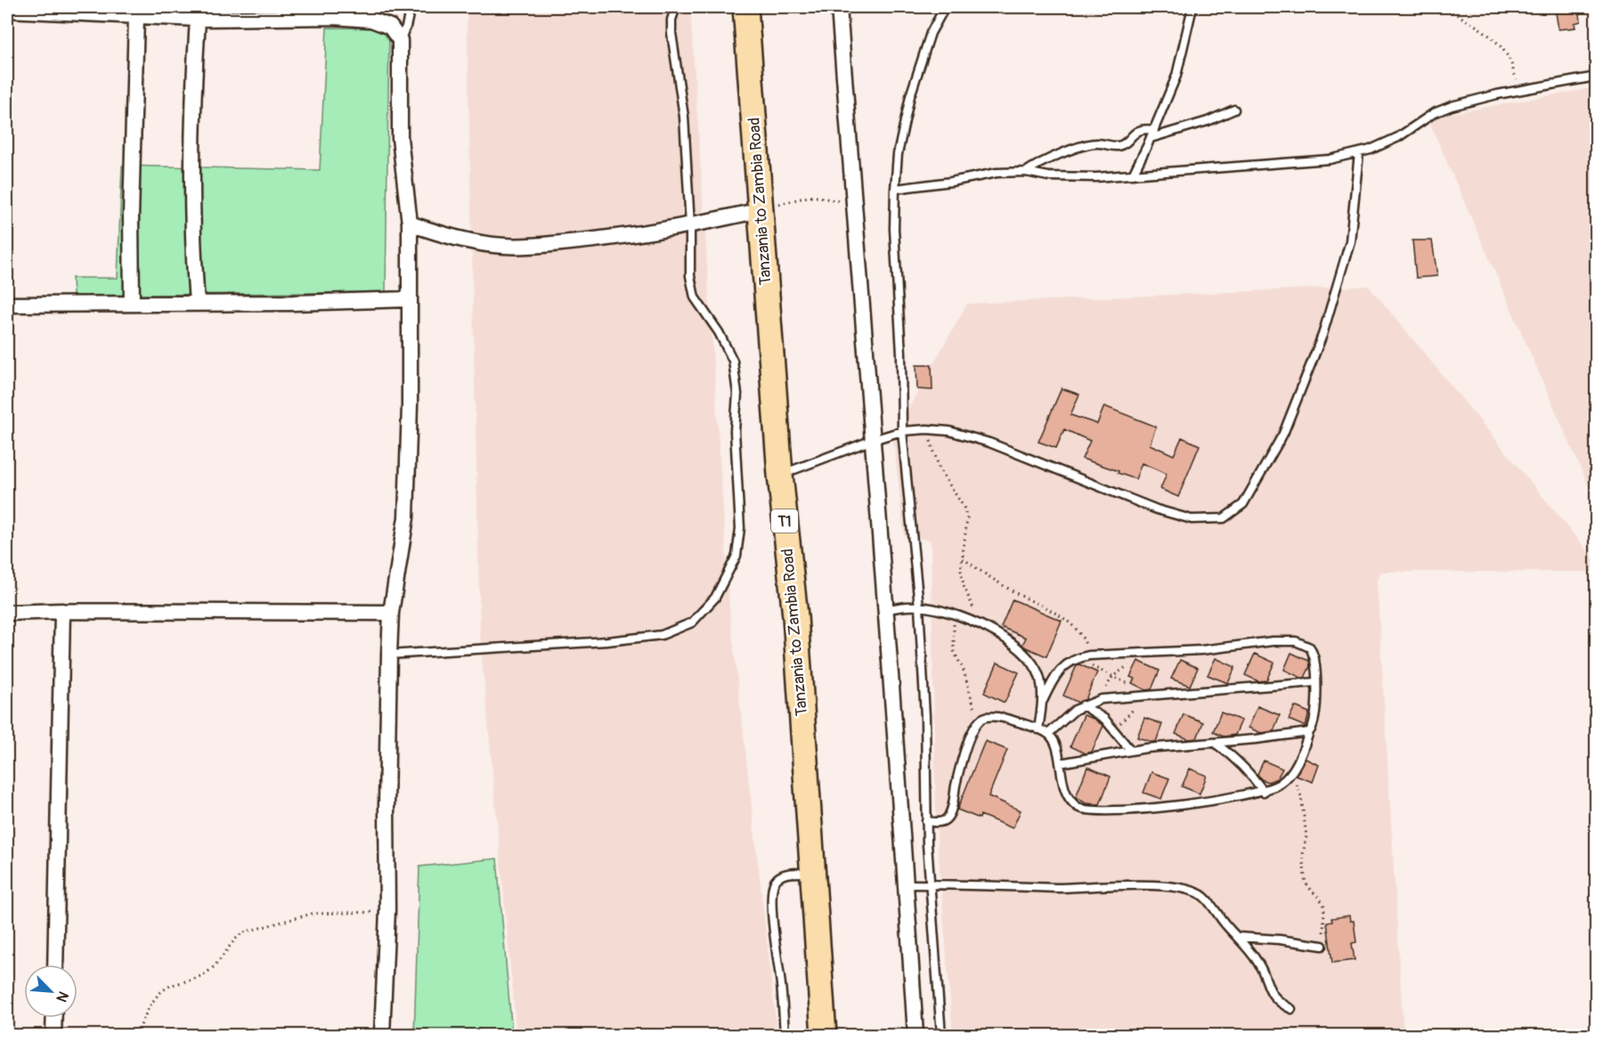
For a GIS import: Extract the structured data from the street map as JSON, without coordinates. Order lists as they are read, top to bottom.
{
  "streets": {
    "highway": ["Tanzania to Zambia Road", "T1"]
  },
  "north": "bottom right"
}
